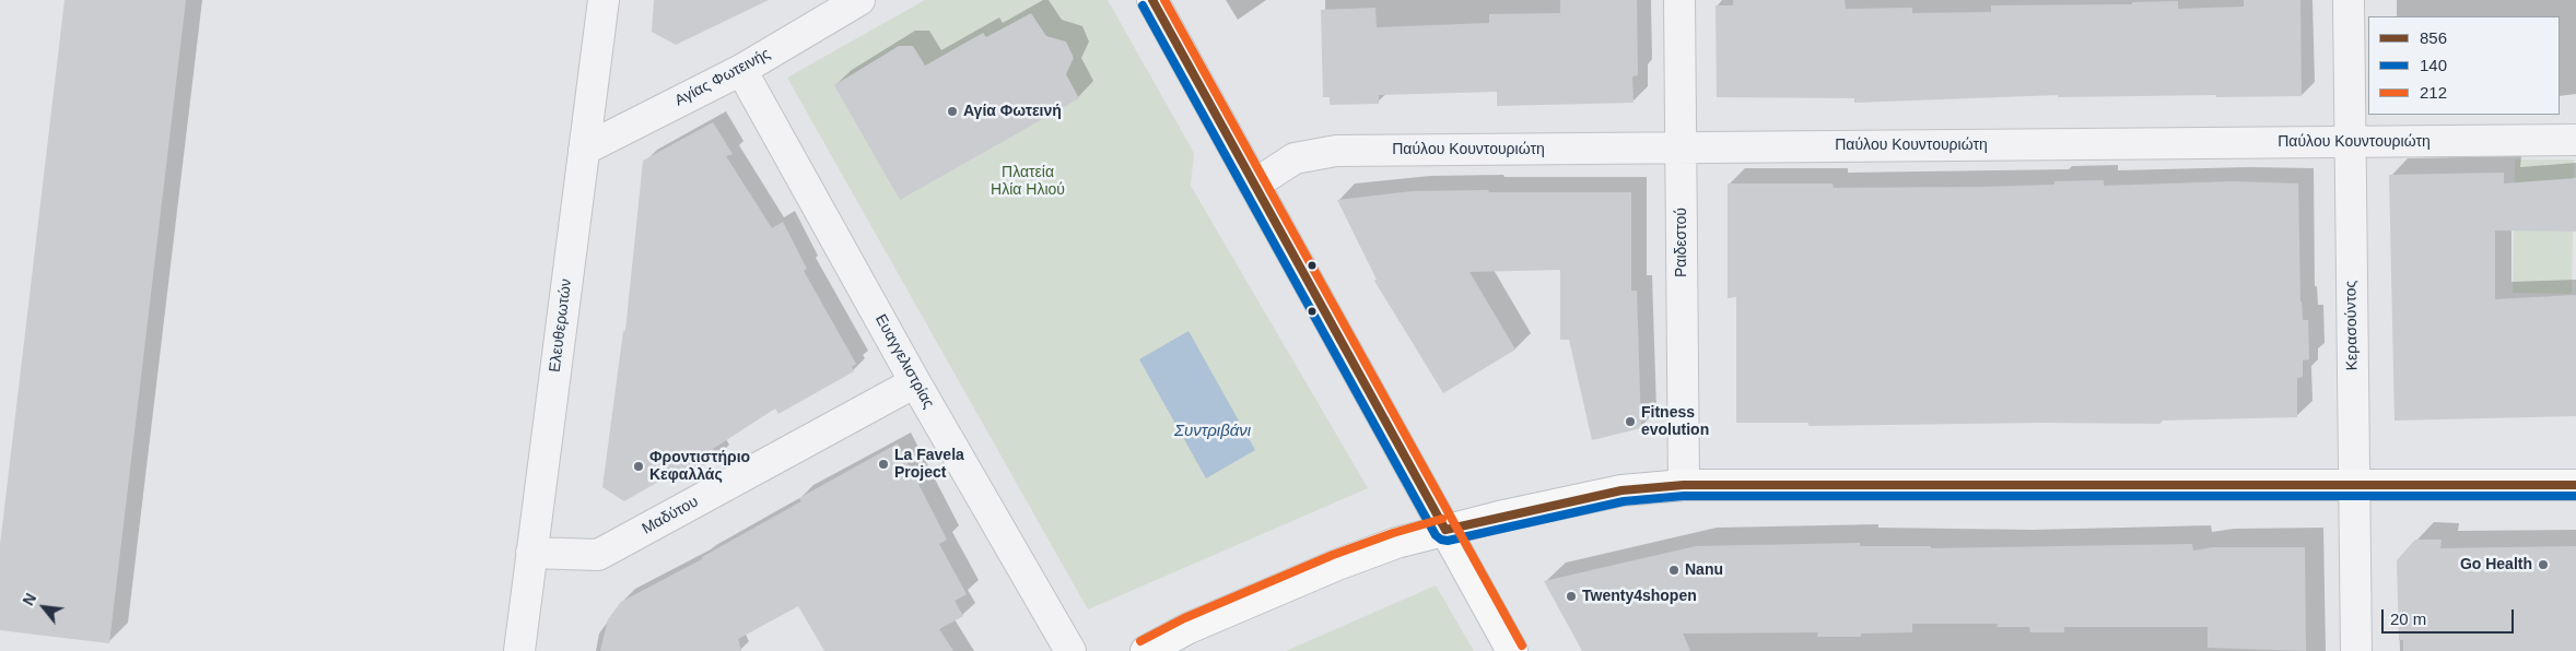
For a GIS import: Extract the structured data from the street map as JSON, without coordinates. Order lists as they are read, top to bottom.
{
  "streets": {
    "street": [
      "Αγίας Φωτεινής",
      "Παύλου Κουντουριώτη",
      "Ραιδεστού",
      "Ελευθερωτών",
      "Κερασούντος",
      "Ευαγγελιστρίας",
      "Μαδύτου"
    ]
  },
  "crossings": [
    ["Αγίας Φωτεινής", "Ελευθερωτών"],
    ["Αγίας Φωτεινής", "Ευαγγελιστρίας"],
    ["Παύλου Κουντουριώτη", "Ραιδεστού"],
    ["Παύλου Κουντουριώτη", "Κερασούντος"],
    ["Ελευθερωτών", "Μαδύτου"],
    ["Ευαγγελιστρίας", "Μαδύτου"]
  ],
  "water": ["Συντριβάνι"],
  "parks": ["Πλατεία Ηλία Ηλιού"],
  "places": [
    "Αγία Φωτεινή",
    "Fitness evolution",
    "La Favela Project",
    "Φροντιστήριο Κεφαλλάς",
    "Go Health",
    "Nanu",
    "Twenty4shopen"
  ],
  "lines": ["transit line 856", "transit line 212", "transit line 140"],
  "legend": ["856", "140", "212"],
  "scale_bar": "20 m",
  "north": "top left"
}
